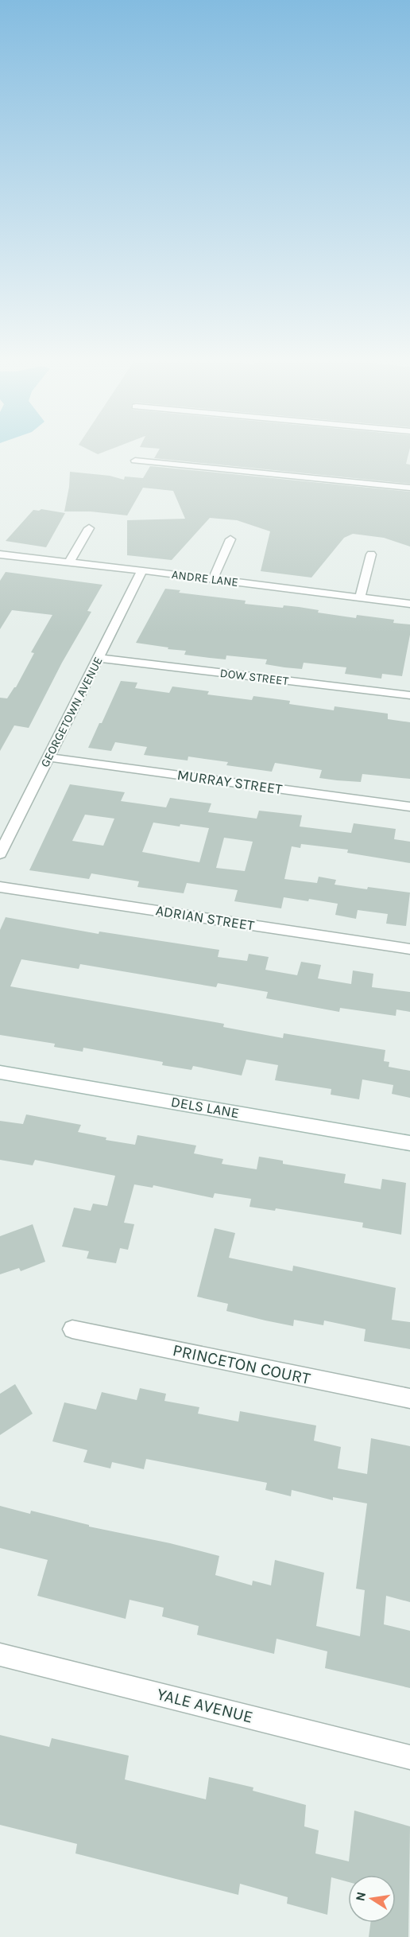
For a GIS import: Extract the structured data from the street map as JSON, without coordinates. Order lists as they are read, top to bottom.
{
  "streets": {
    "street": [
      "ANDRE LANE",
      "DOW STREET",
      "GEORGETOWN AVENUE",
      "MURRAY STREET",
      "ADRIAN STREET",
      "DELS LANE",
      "PRINCETON COURT",
      "YALE AVENUE"
    ]
  },
  "crossings": [
    ["ANDRE LANE", "GEORGETOWN AVENUE"],
    ["DOW STREET", "GEORGETOWN AVENUE"],
    ["GEORGETOWN AVENUE", "MURRAY STREET"]
  ],
  "north": "left"
}
